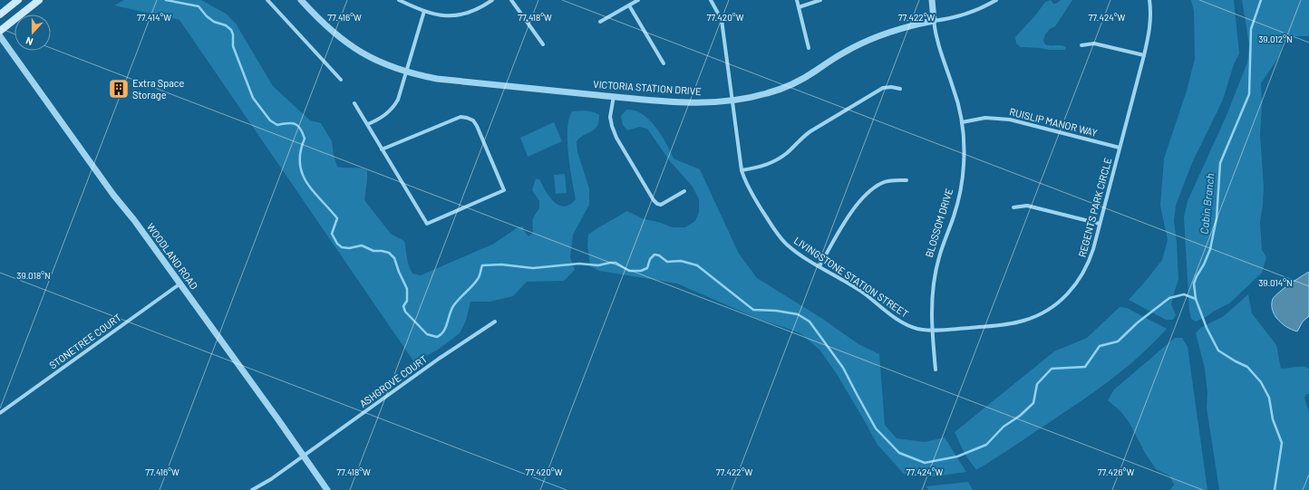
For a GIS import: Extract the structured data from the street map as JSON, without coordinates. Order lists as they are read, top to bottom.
{
  "streets": {
    "street": [
      "VICTORIA STATION DRIVE",
      "RUISLIP MANOR WAY",
      "REGENTS PARK CIRCLE",
      "BLOSSOM DRIVE",
      "WOODLAND ROAD",
      "LIVINGSTONE STATION STREET",
      "STONETREE COURT",
      "ASHGROVE COURT"
    ]
  },
  "crossings": [
    ["VICTORIA STATION DRIVE", "BLOSSOM DRIVE"],
    ["VICTORIA STATION DRIVE", "LIVINGSTONE STATION STREET"],
    ["RUISLIP MANOR WAY", "REGENTS PARK CIRCLE"],
    ["RUISLIP MANOR WAY", "BLOSSOM DRIVE"],
    ["REGENTS PARK CIRCLE", "BLOSSOM DRIVE"],
    ["REGENTS PARK CIRCLE", "LIVINGSTONE STATION STREET"],
    ["BLOSSOM DRIVE", "LIVINGSTONE STATION STREET"],
    ["WOODLAND ROAD", "STONETREE COURT"],
    ["WOODLAND ROAD", "ASHGROVE COURT"]
  ],
  "water": ["Cabin Branch"],
  "places": {
    "building": ["Extra Space Storage"]
  },
  "north": "bottom",
  "coordinates": [
    "77.416°W",
    "77.418°W",
    "77.420°W",
    "77.414°W",
    "77.422°W",
    "77.424°W",
    "39.012°N",
    "39.018°N",
    "39.014°N",
    "77.426°W"
  ]
}
